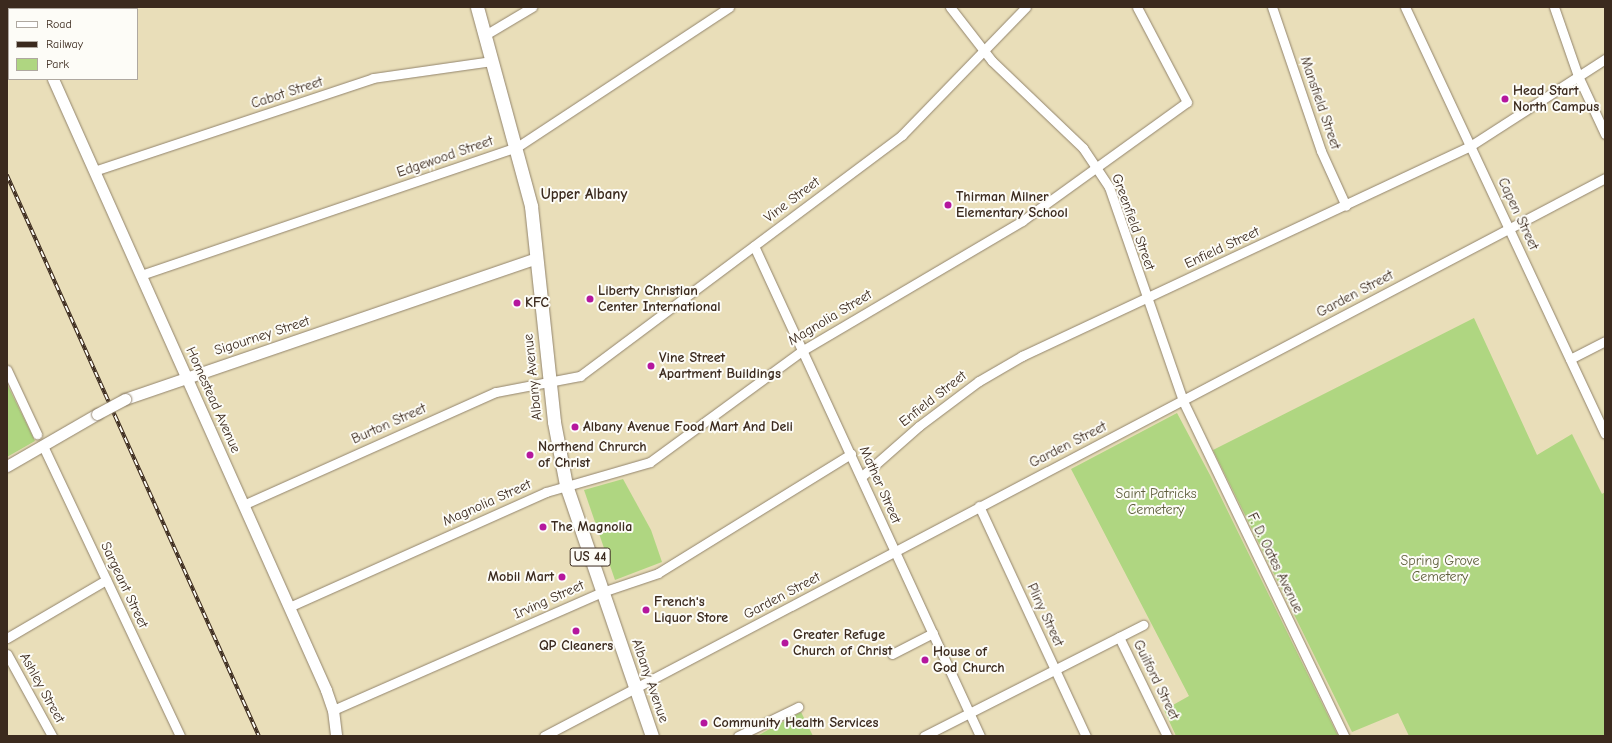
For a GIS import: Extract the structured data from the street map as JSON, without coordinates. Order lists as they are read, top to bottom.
{
  "streets": {
    "highway": ["Albany Avenue", "US 44"],
    "main road": ["Sigourney Street", "Homestead Avenue"],
    "street": [
      "Cabot Street",
      "Mansfield Street",
      "Edgewood Street",
      "Vine Street",
      "Capen Street",
      "Greenfield Street",
      "Enfield Street",
      "Garden Street",
      "Magnolia Street",
      "Burton Street",
      "Mather Street",
      "F. D. Oates Avenue",
      "Sargeant Street",
      "Irving Street",
      "Pliny Street",
      "Guilford Street",
      "Ashley Street"
    ]
  },
  "crossings": [
    ["Cabot Street", "Albany Avenue"],
    ["Cabot Street", "Homestead Avenue"],
    ["Mansfield Street", "Enfield Street"],
    ["Edgewood Street", "Albany Avenue"],
    ["Edgewood Street", "Homestead Avenue"],
    ["Vine Street", "Greenfield Street"],
    ["Vine Street", "Albany Avenue"],
    ["Vine Street", "Burton Street"],
    ["Vine Street", "Mather Street"],
    ["Capen Street", "Enfield Street"],
    ["Capen Street", "Garden Street"],
    ["Greenfield Street", "Enfield Street"],
    ["Greenfield Street", "Garden Street"],
    ["Greenfield Street", "Magnolia Street"],
    ["Greenfield Street", "F. D. Oates Avenue"],
    ["Enfield Street", "Mather Street"],
    ["Garden Street", "Albany Avenue"],
    ["Garden Street", "Mather Street"],
    ["Garden Street", "F. D. Oates Avenue"],
    ["Garden Street", "Pliny Street"],
    ["Magnolia Street", "Albany Avenue"],
    ["Magnolia Street", "Homestead Avenue"],
    ["Magnolia Street", "Mather Street"],
    ["Sigourney Street", "Albany Avenue"],
    ["Sigourney Street", "Homestead Avenue"],
    ["Sigourney Street", "Sargeant Street"],
    ["Albany Avenue", "Burton Street"],
    ["Albany Avenue", "Irving Street"],
    ["Homestead Avenue", "Burton Street"],
    ["Homestead Avenue", "Irving Street"],
    ["Mather Street", "Irving Street"]
  ],
  "districts": ["Upper Albany"],
  "parks": ["Saint Patricks Cemetery", "Spring Grove Cemetery"],
  "places": [
    "Head Start North Campus",
    "Thirman Milner Elementary School",
    "Liberty Christian Center International",
    "KFC",
    "Vine Street Apartment Buildings",
    "Albany Avenue Food Mart And Deli",
    "Northend Chrurch of Christ",
    "The Magnolia",
    "Mobil Mart",
    "French's Liquor Store",
    "QP Cleaners",
    "Greater Refuge Church of Christ",
    "House of God Church",
    "Community Health Services"
  ],
  "legend": ["Road", "Railway", "Park"]
}
